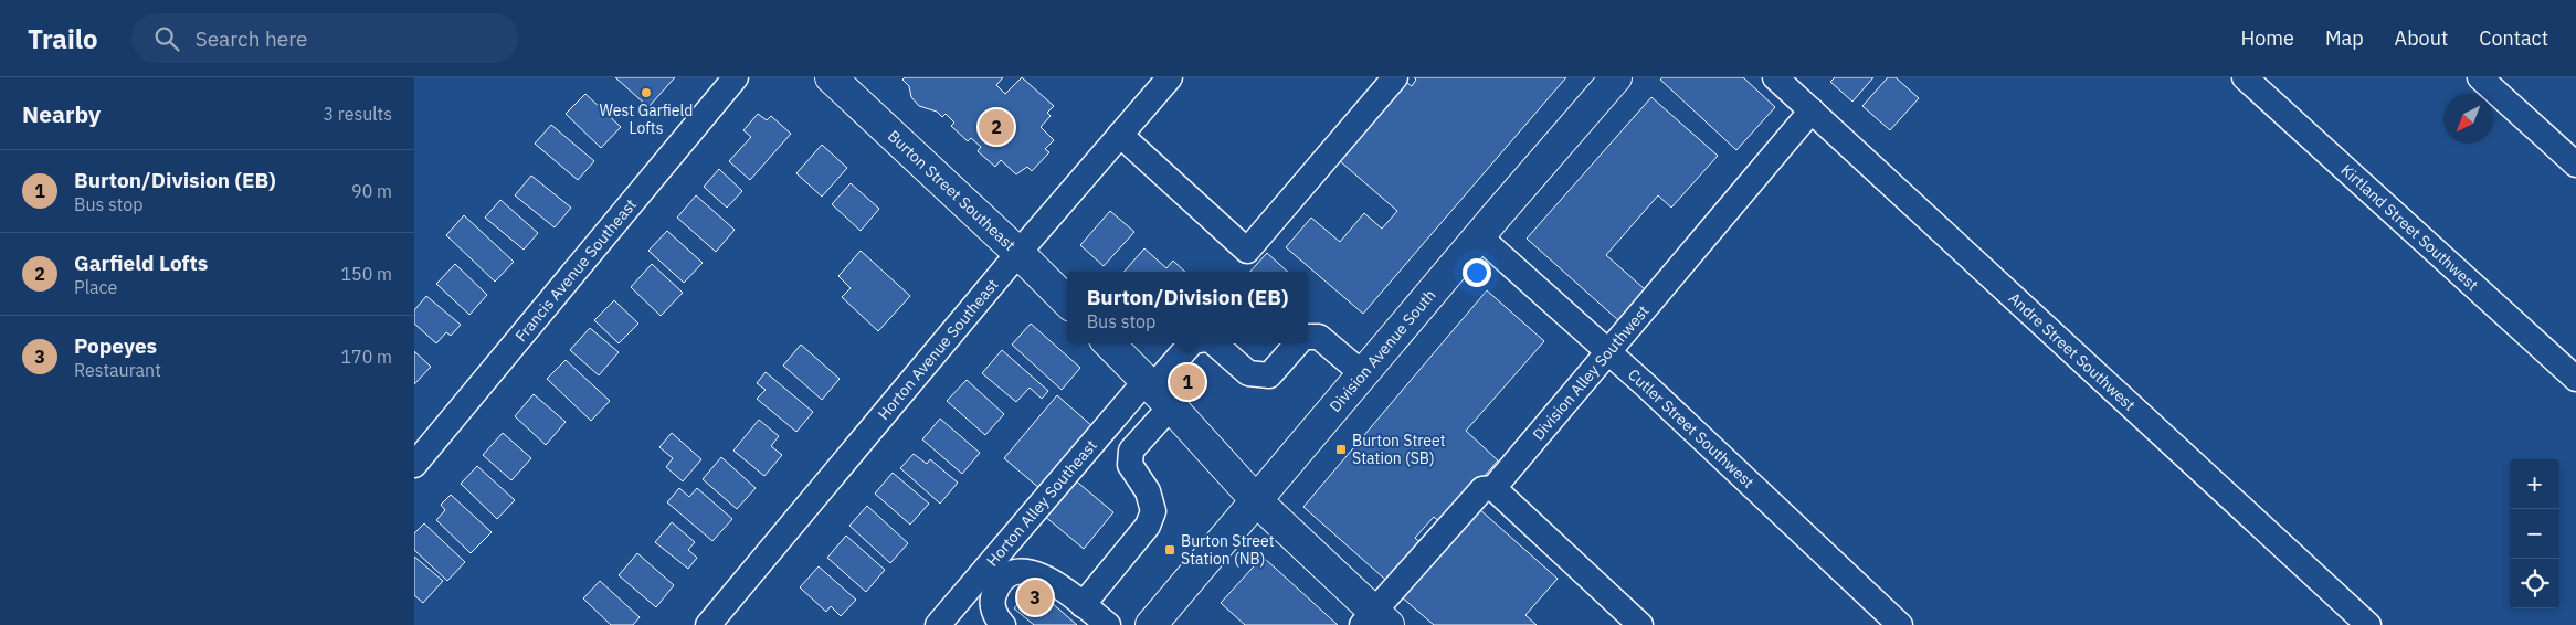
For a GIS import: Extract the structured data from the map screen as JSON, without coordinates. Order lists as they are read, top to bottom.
{
  "streets": {
    "main road": ["Burton Street Southeast", "Division Avenue South"],
    "street": [
      "Kirtland Street Southwest",
      "Francis Avenue Southeast",
      "Horton Avenue Southeast",
      "Andre Street Southwest",
      "Division Alley Southwest",
      "Cutler Street Southwest",
      "Horton Alley Southeast"
    ]
  },
  "crossings": [
    ["Burton Street Southeast", "Horton Avenue Southeast"],
    ["Division Avenue South", "Cutler Street Southwest"],
    ["Andre Street Southwest", "Division Alley Southwest"],
    ["Division Alley Southwest", "Cutler Street Southwest"]
  ],
  "places": {
    "other": ["West Garfield Lofts"],
    "transit": ["Burton Street Station (SB)", "Burton Street Station (NB)"]
  },
  "north": "bottom left",
  "page": {
    "header": "Trailo",
    "search": "Search here",
    "nav": [
      "Home",
      "Map",
      "About",
      "Contact"
    ],
    "heading": ["Nearby", "3 results"],
    "pins": ["2", "1", "3"],
    "list": [
      {
        "mark": "1",
        "name": "Burton/Division (EB)",
        "note": "Bus stop",
        "value": "90 m"
      },
      {
        "mark": "2",
        "name": "Garfield Lofts",
        "note": "Place",
        "value": "150 m"
      },
      {
        "mark": "3",
        "name": "Popeyes",
        "note": "Restaurant",
        "value": "170 m"
      }
    ],
    "popup": ["Burton/Division (EB)", "Bus stop"],
    "map_buttons": ["+", "−"]
  }
}
